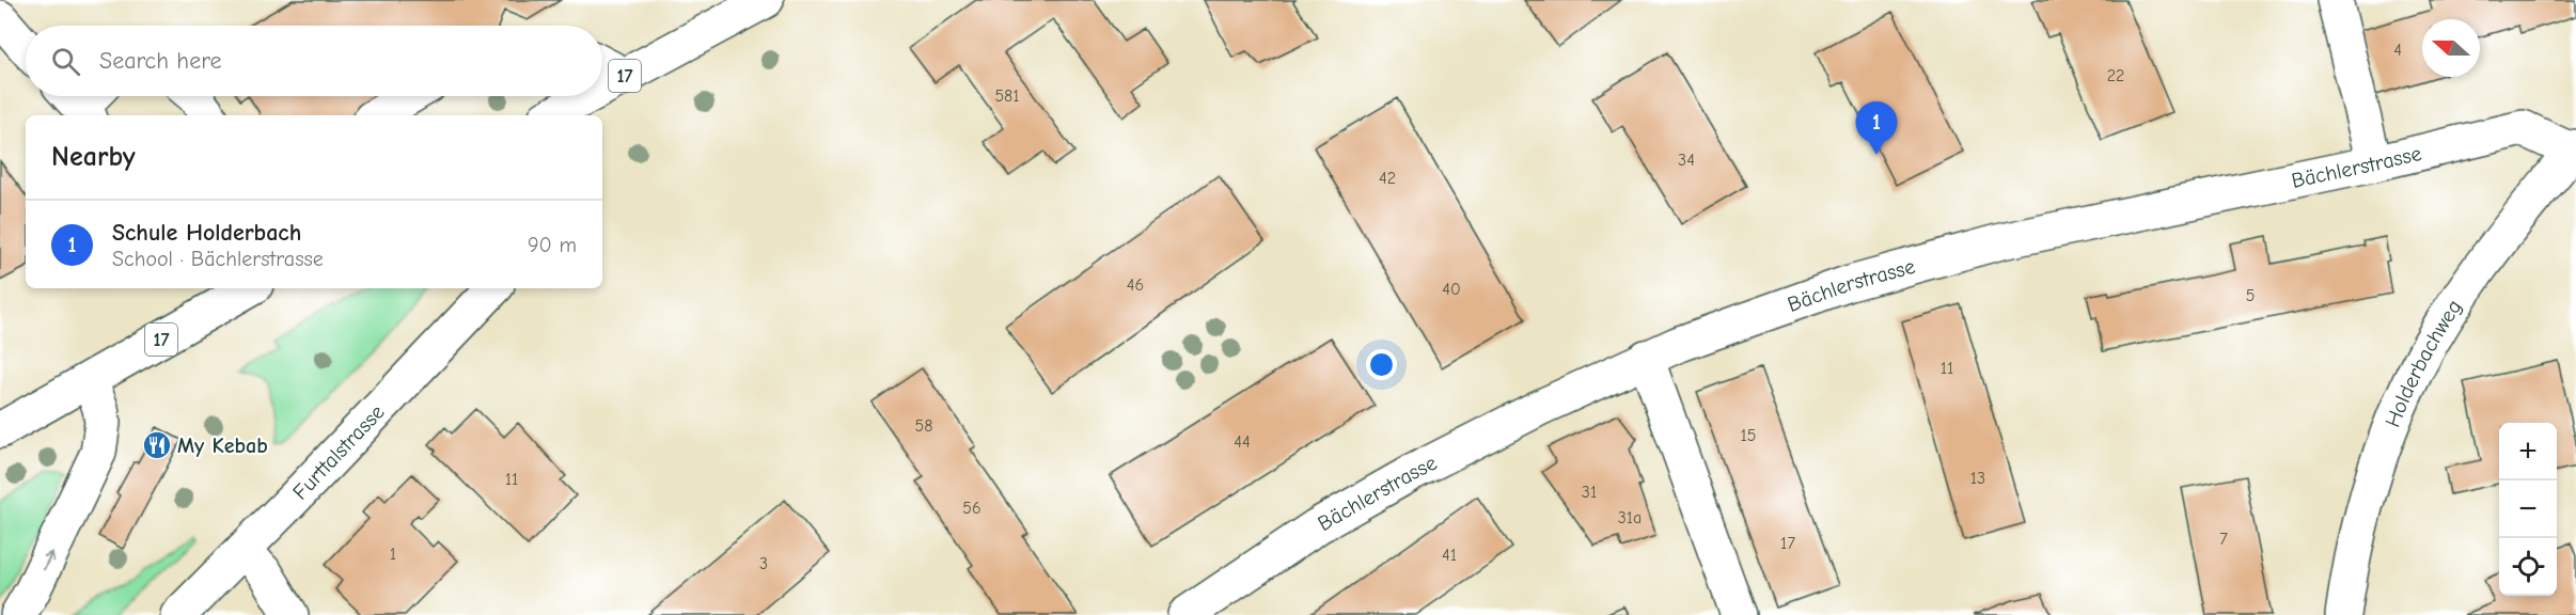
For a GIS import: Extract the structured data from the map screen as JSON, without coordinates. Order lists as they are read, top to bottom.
{
  "streets": {
    "street": [
      "17",
      "Bächlerstrasse",
      "Holderbachweg",
      "Furttalstrasse"
    ]
  },
  "crossings": [
    ["Bächlerstrasse", "Holderbachweg"]
  ],
  "places": {
    "restaurant": ["My Kebab"]
  },
  "house_numbers": [
    "4",
    "22",
    "581",
    "34",
    "42",
    "46",
    "40",
    "5",
    "11",
    "58",
    "15",
    "44",
    "13",
    "11",
    "31",
    "56",
    "31a",
    "7",
    "17",
    "1",
    "41",
    "3"
  ],
  "north": "left",
  "page": {
    "search": "Search here",
    "pins": "1",
    "heading": "Nearby",
    "list": [
      {
        "mark": "1",
        "name": "Schule Holderbach",
        "note": "School · Bächlerstrasse",
        "value": "90 m"
      }
    ],
    "map_buttons": ["+", "−"]
  }
}
